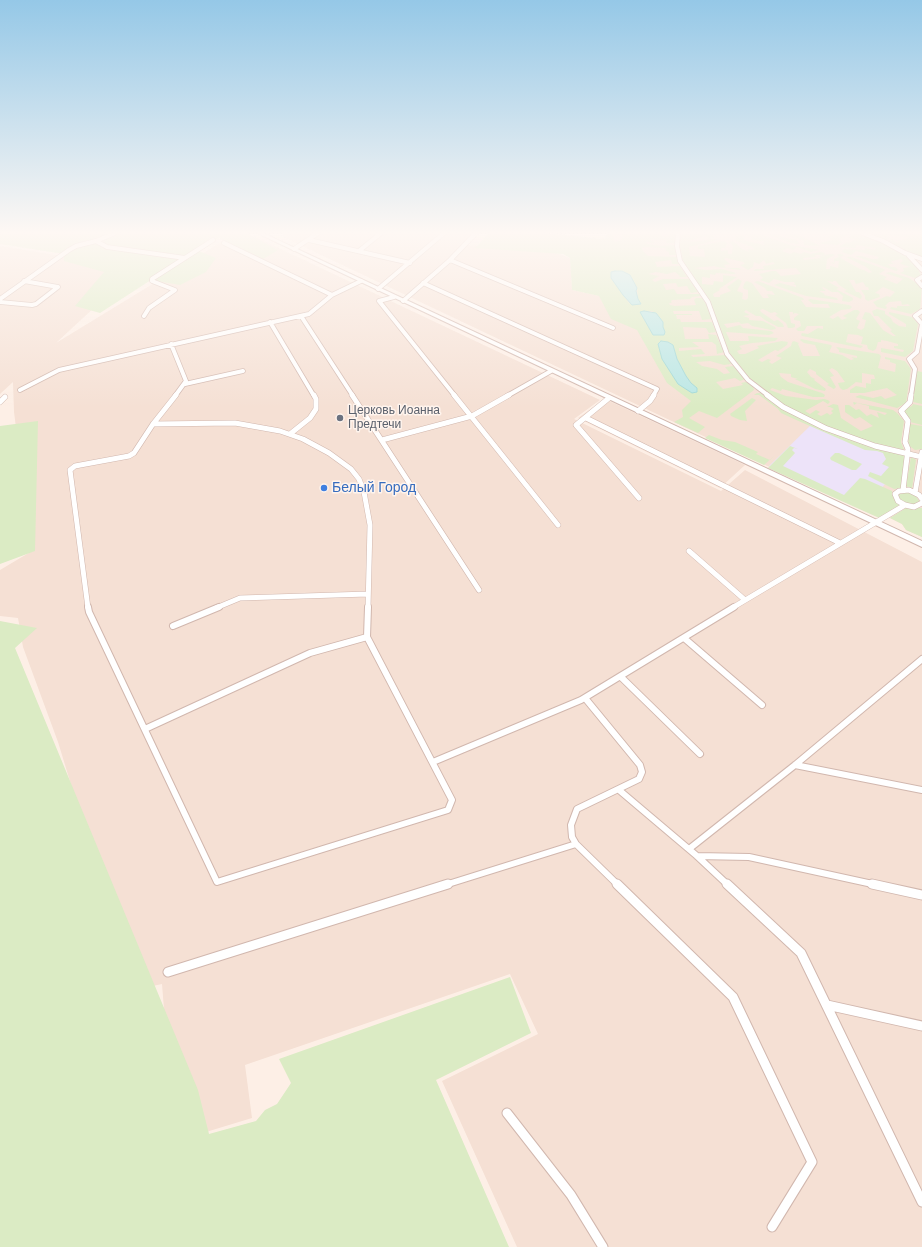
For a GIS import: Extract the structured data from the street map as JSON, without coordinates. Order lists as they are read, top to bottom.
{
  "places": ["Церковь Иоанна Предтечи", "Белый Город"]
}
